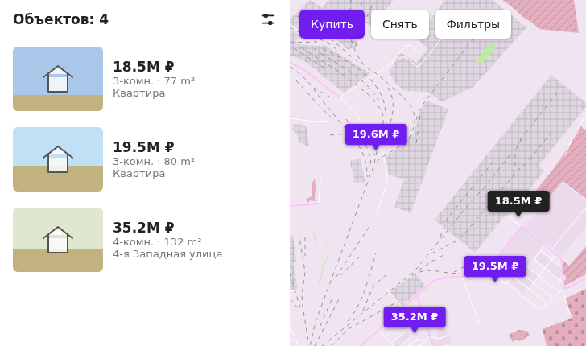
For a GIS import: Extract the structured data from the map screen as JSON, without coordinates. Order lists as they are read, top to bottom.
{
  "page": {
    "heading": "Объектов: 4",
    "chip": ["Купить", "Снять", "Фильтры"],
    "list": [
      {
        "name": "18.5M ₽",
        "note": "3-комн. · 77 m² · Квартира"
      },
      {
        "name": "19.5M ₽",
        "note": "3-комн. · 80 m² · Квартира"
      },
      {
        "name": "35.2M ₽",
        "note": "4-комн. · 132 m² · 4-я Западная улица"
      }
    ],
    "price": [
      "19.6M ₽",
      "18.5M ₽",
      "19.5M ₽",
      "35.2M ₽"
    ]
  }
}
